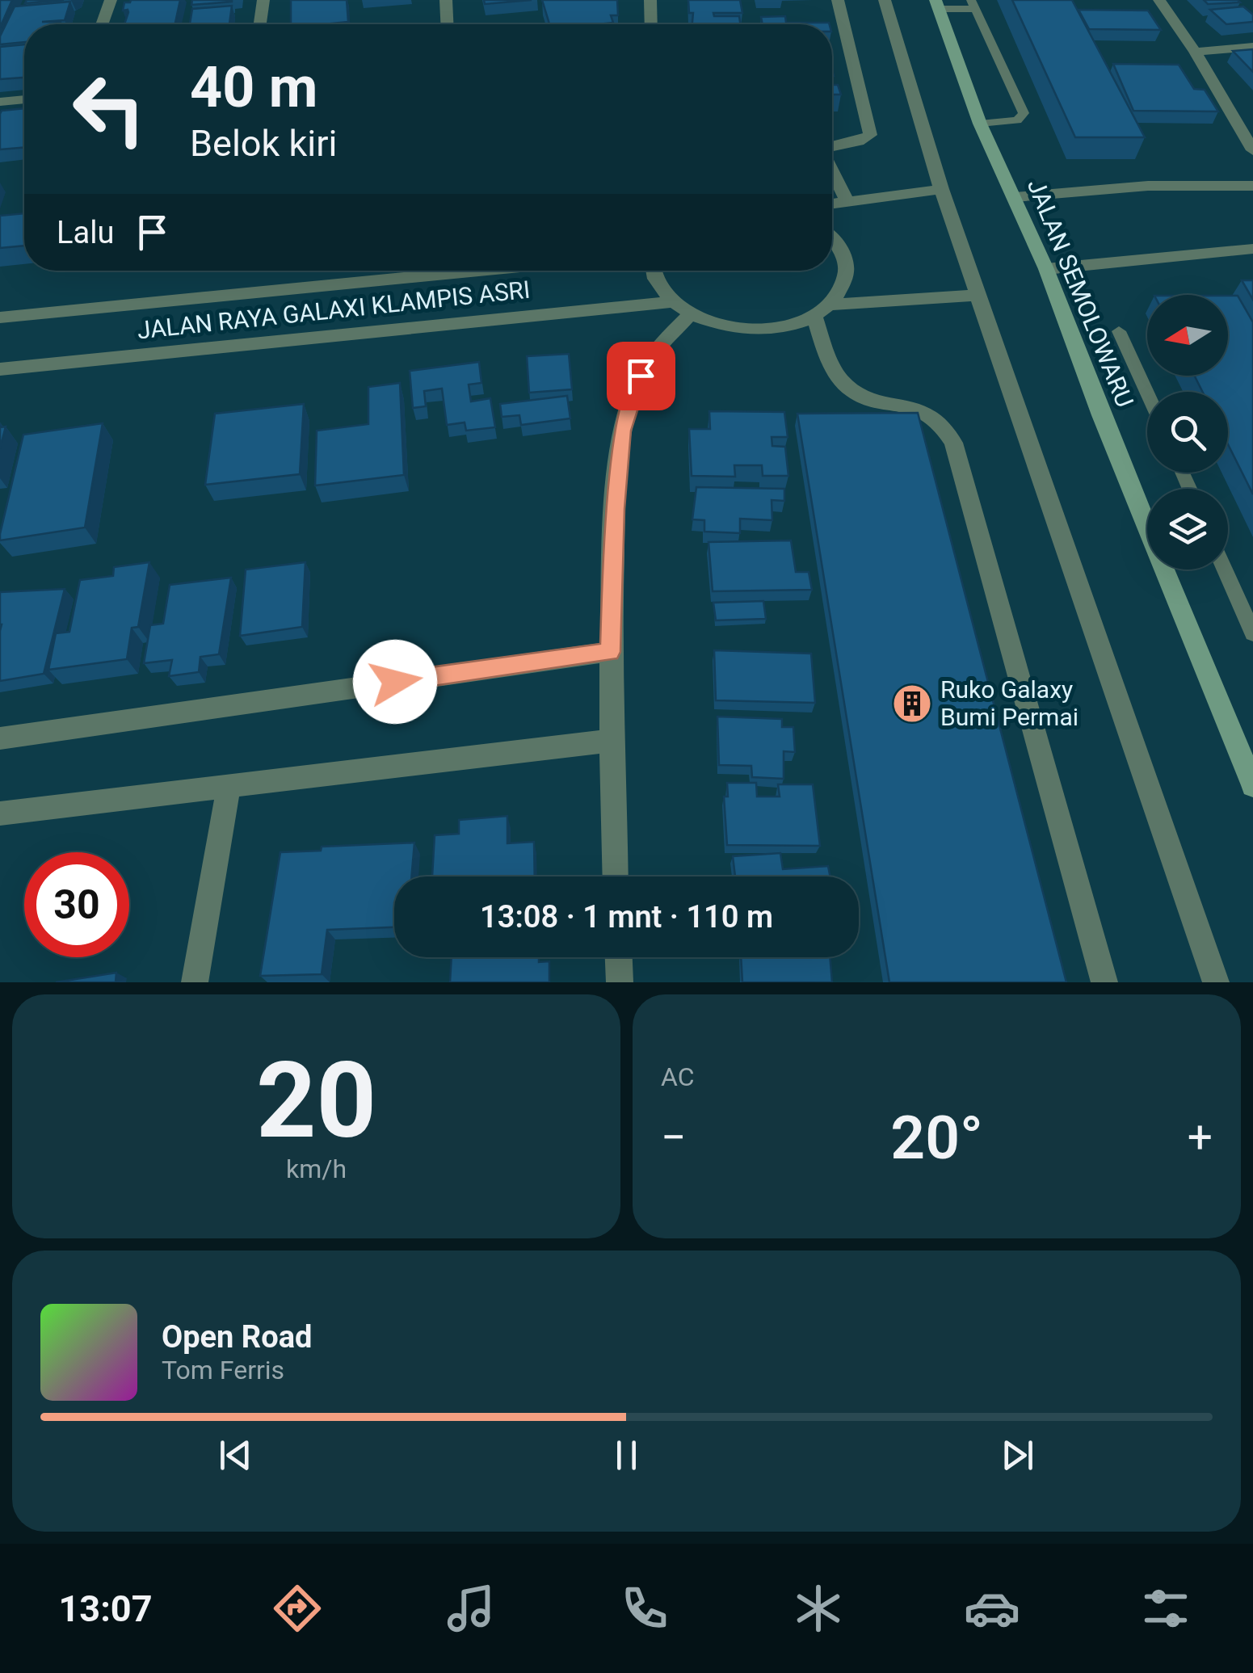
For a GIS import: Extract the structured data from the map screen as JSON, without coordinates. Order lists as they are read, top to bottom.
{
  "streets": {
    "main road": ["JALAN SEMOLOWARU"],
    "street": ["JALAN RAYA GALAXI KLAMPIS ASRI"]
  },
  "places": {
    "building": ["Ruko Galaxy Bumi Permai"]
  },
  "north": "left",
  "page": {
    "turn": ["40 m", "Belok kiri"],
    "then": "Lalu",
    "limit": "30",
    "trip": "13:08 · 1 mnt · 110 m",
    "tile": [
      ["20", "km/h"],
      "AC"
    ],
    "heat": ["−", "20°", "+"],
    "song": ["Open Road", "Tom Ferris"],
    "tabs": "13:07"
  }
}
